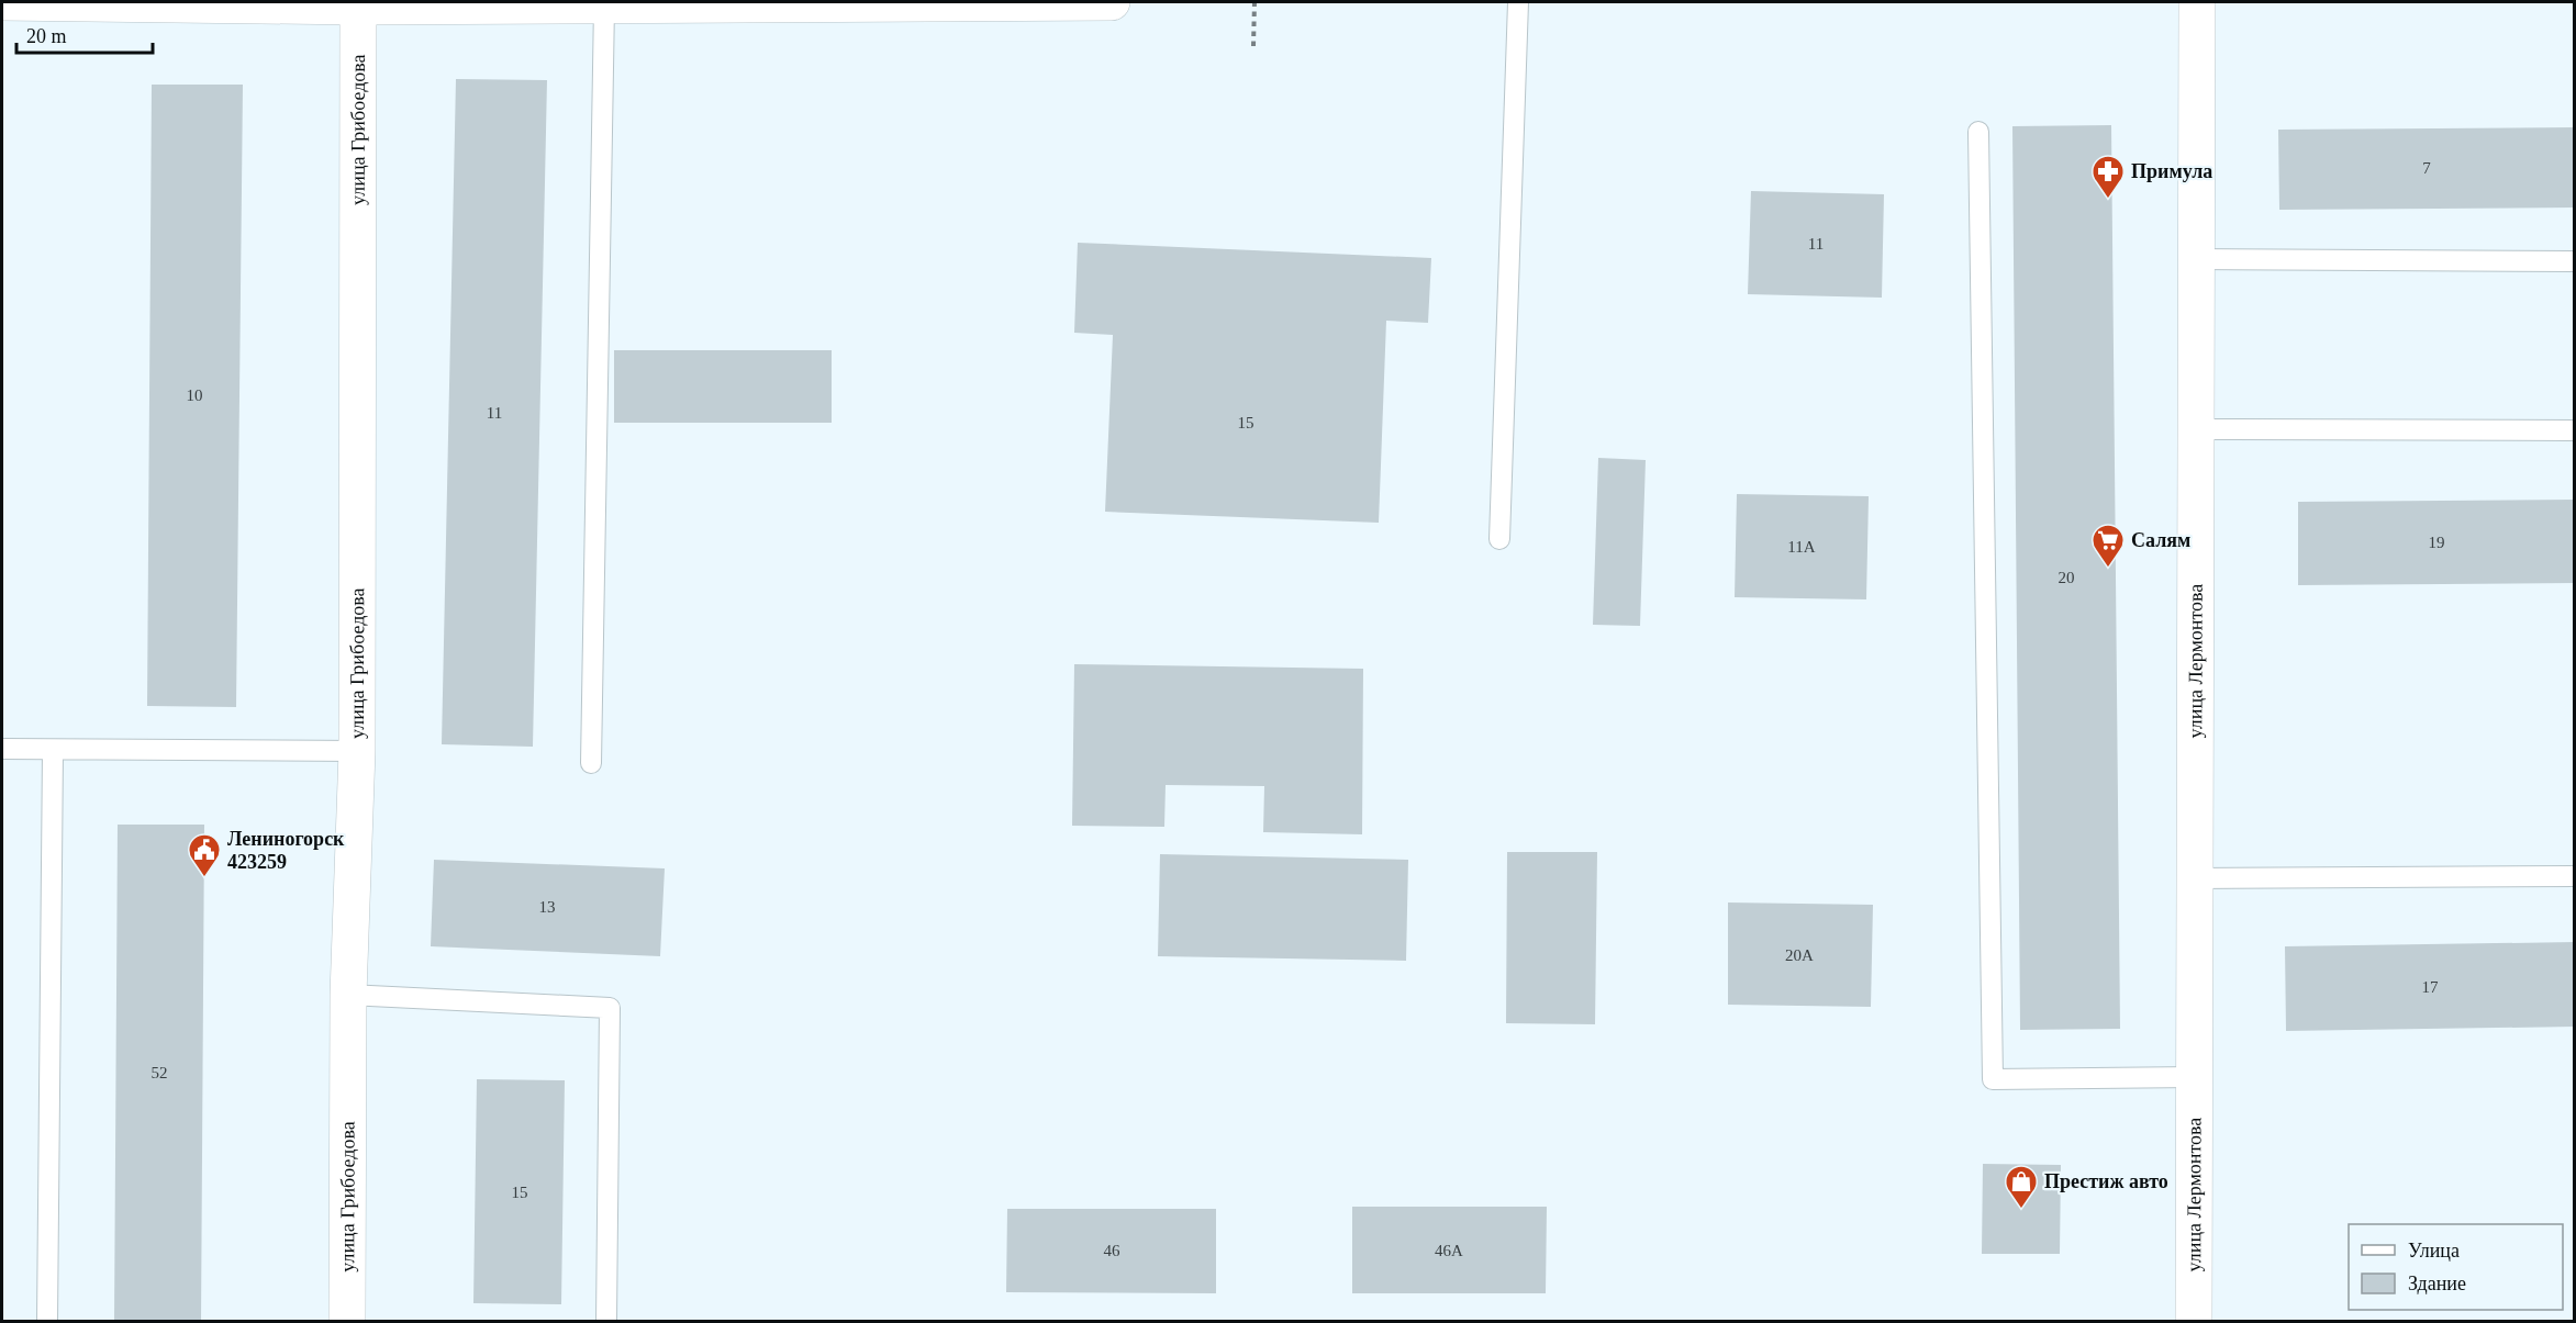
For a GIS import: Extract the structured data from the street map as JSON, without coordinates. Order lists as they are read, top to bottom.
{
  "streets": {
    "street": ["улица Грибоедова", "улица Лермонтова"]
  },
  "places": {
    "pharmacy": ["Примула"],
    "supermarket": ["Салям"],
    "public building": ["Лениногорск 423259"],
    "shop": ["Престиж авто"]
  },
  "house_numbers": [
    "7",
    "11",
    "10",
    "11",
    "15",
    "19",
    "11А",
    "20",
    "13",
    "20А",
    "17",
    "52",
    "15",
    "46",
    "46А"
  ],
  "legend": ["Улица", "Здание"],
  "scale_bar": "20 m"
}
